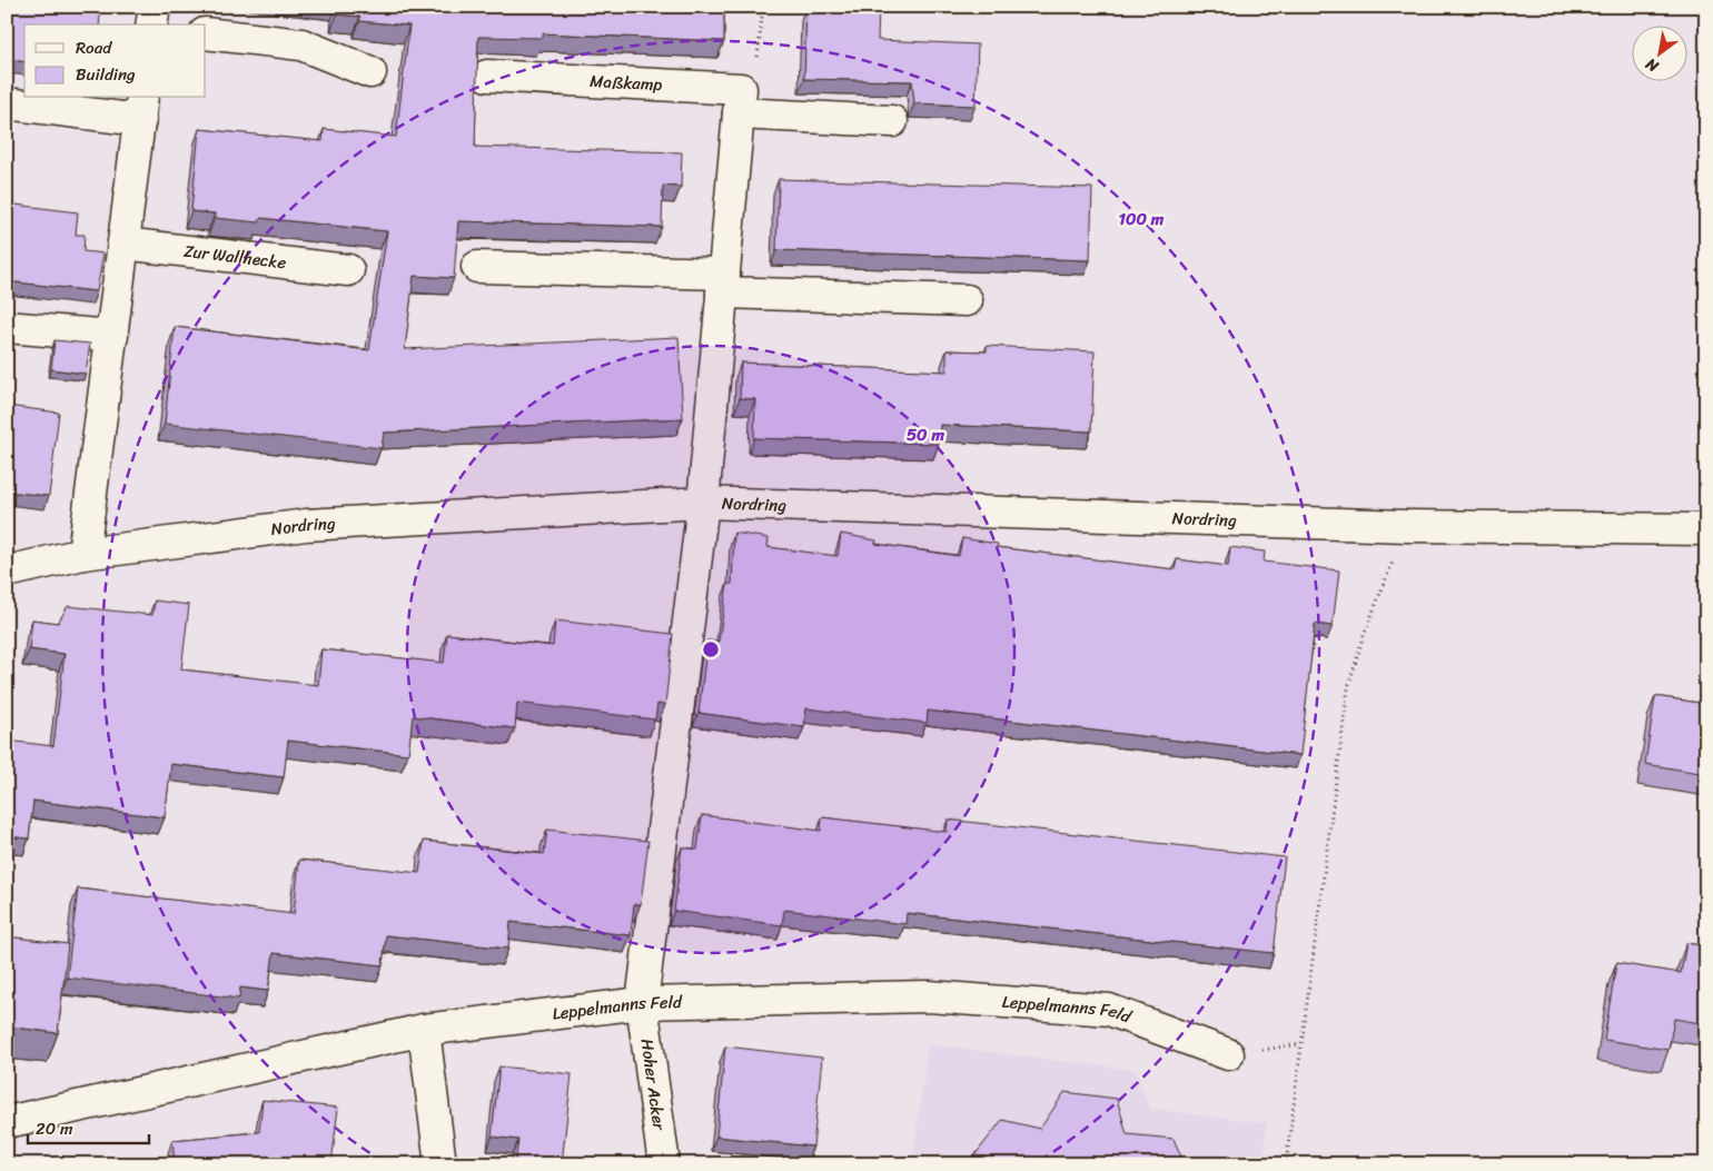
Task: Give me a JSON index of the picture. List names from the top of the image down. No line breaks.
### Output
{"streets":{"street":["Maßkamp","Zur Wallhecke","Nordring","Leppelmanns Feld","Hoher Acker"]},"crossings":[["Nordring","Leppelmanns Feld"],["Nordring","Hoher Acker"],["Leppelmanns Feld","Hoher Acker"]],"legend":["Road","Building"],"scale_bar":"20 m","north":"bottom left","rings":["100 m","50 m"]}
